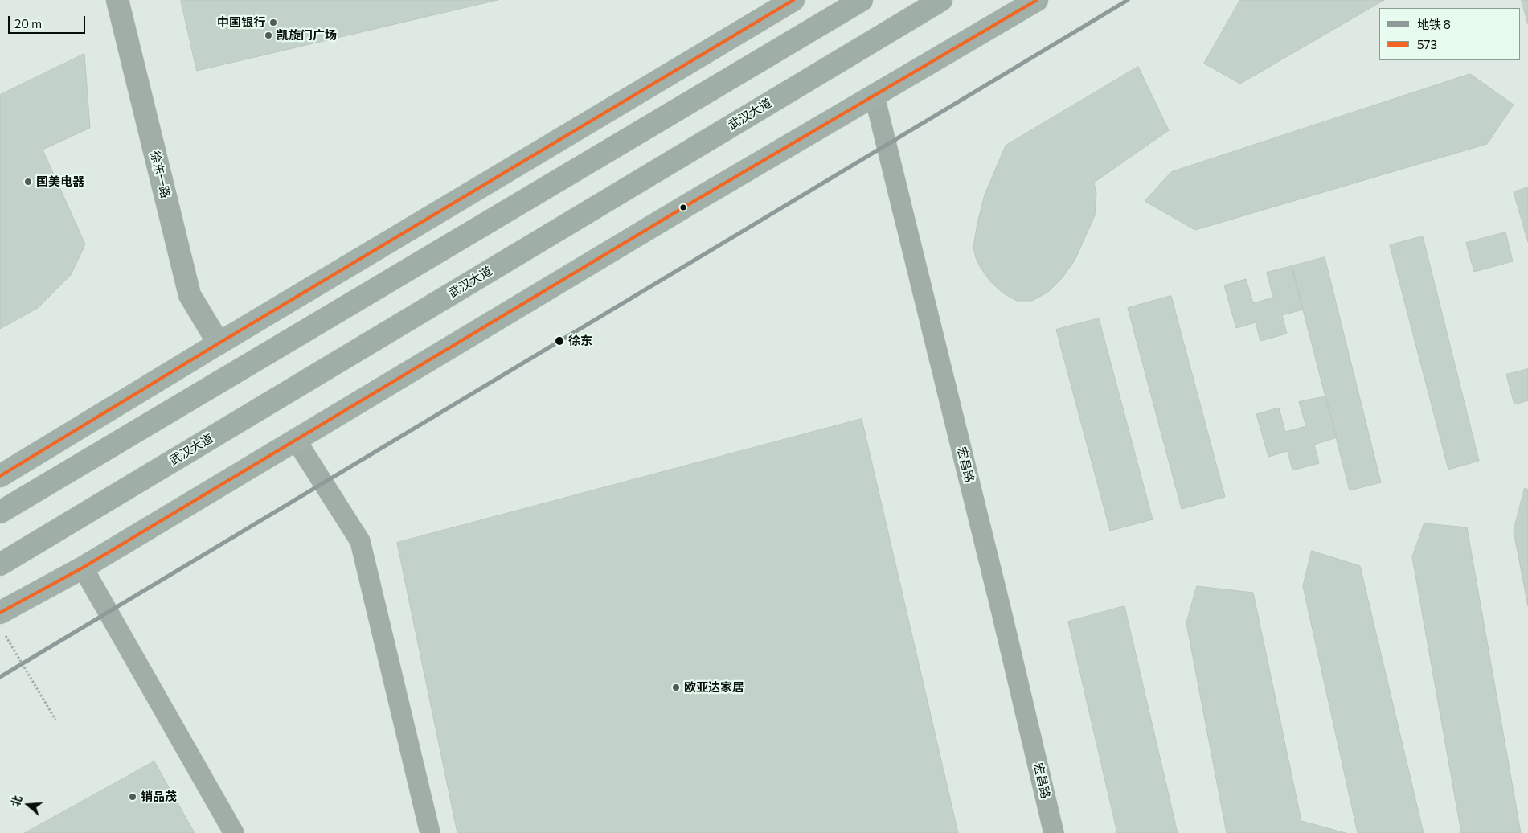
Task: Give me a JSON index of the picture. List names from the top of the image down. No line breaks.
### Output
{"streets":{"highway":["武汉大道"],"street":["徐东一路","宏昌路"]},"places":["中国银行","凯旋门广场","国美电器","徐东","欧亚达家居","销品茂"],"lines":["metro line 8","transit line 573"],"legend":["地铁 8","573"],"scale_bar":"20 m","north":"left"}
